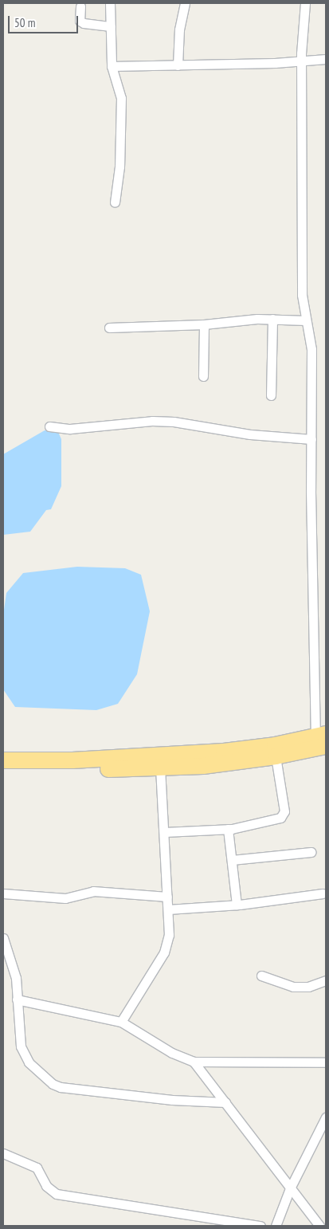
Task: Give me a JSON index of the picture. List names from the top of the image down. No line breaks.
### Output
{"scale_bar":"50 m"}
